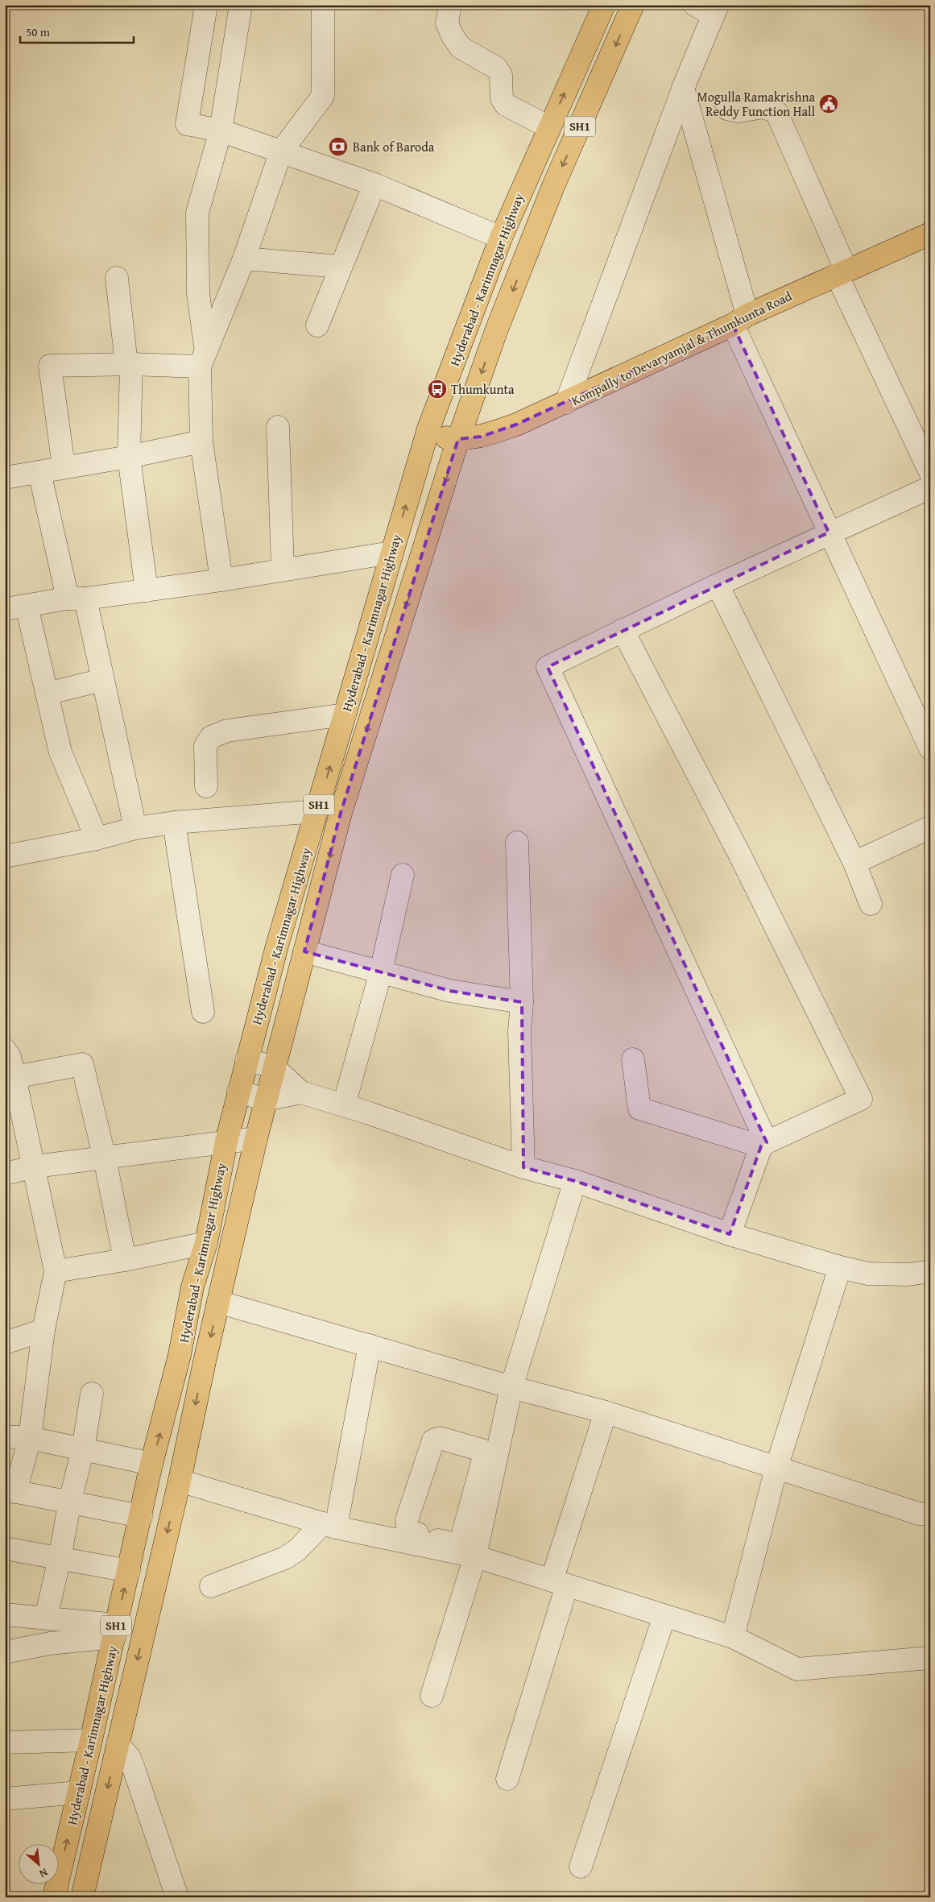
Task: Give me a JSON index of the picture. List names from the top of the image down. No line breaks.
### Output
{"streets":{"main road":["SH1","Hyderabad - Karimnagar Highway","Kompally to Devaryamjal & Thumkunta Road"]},"crossings":[["Hyderabad - Karimnagar Highway","Kompally to Devaryamjal & Thumkunta Road"]],"places":{"public building":["Mogulla Ramakrishna Reddy Function Hall"],"bank":["Bank of Baroda"],"bus stop":["Thumkunta"]},"scale_bar":"50 m","north":"bottom right"}
